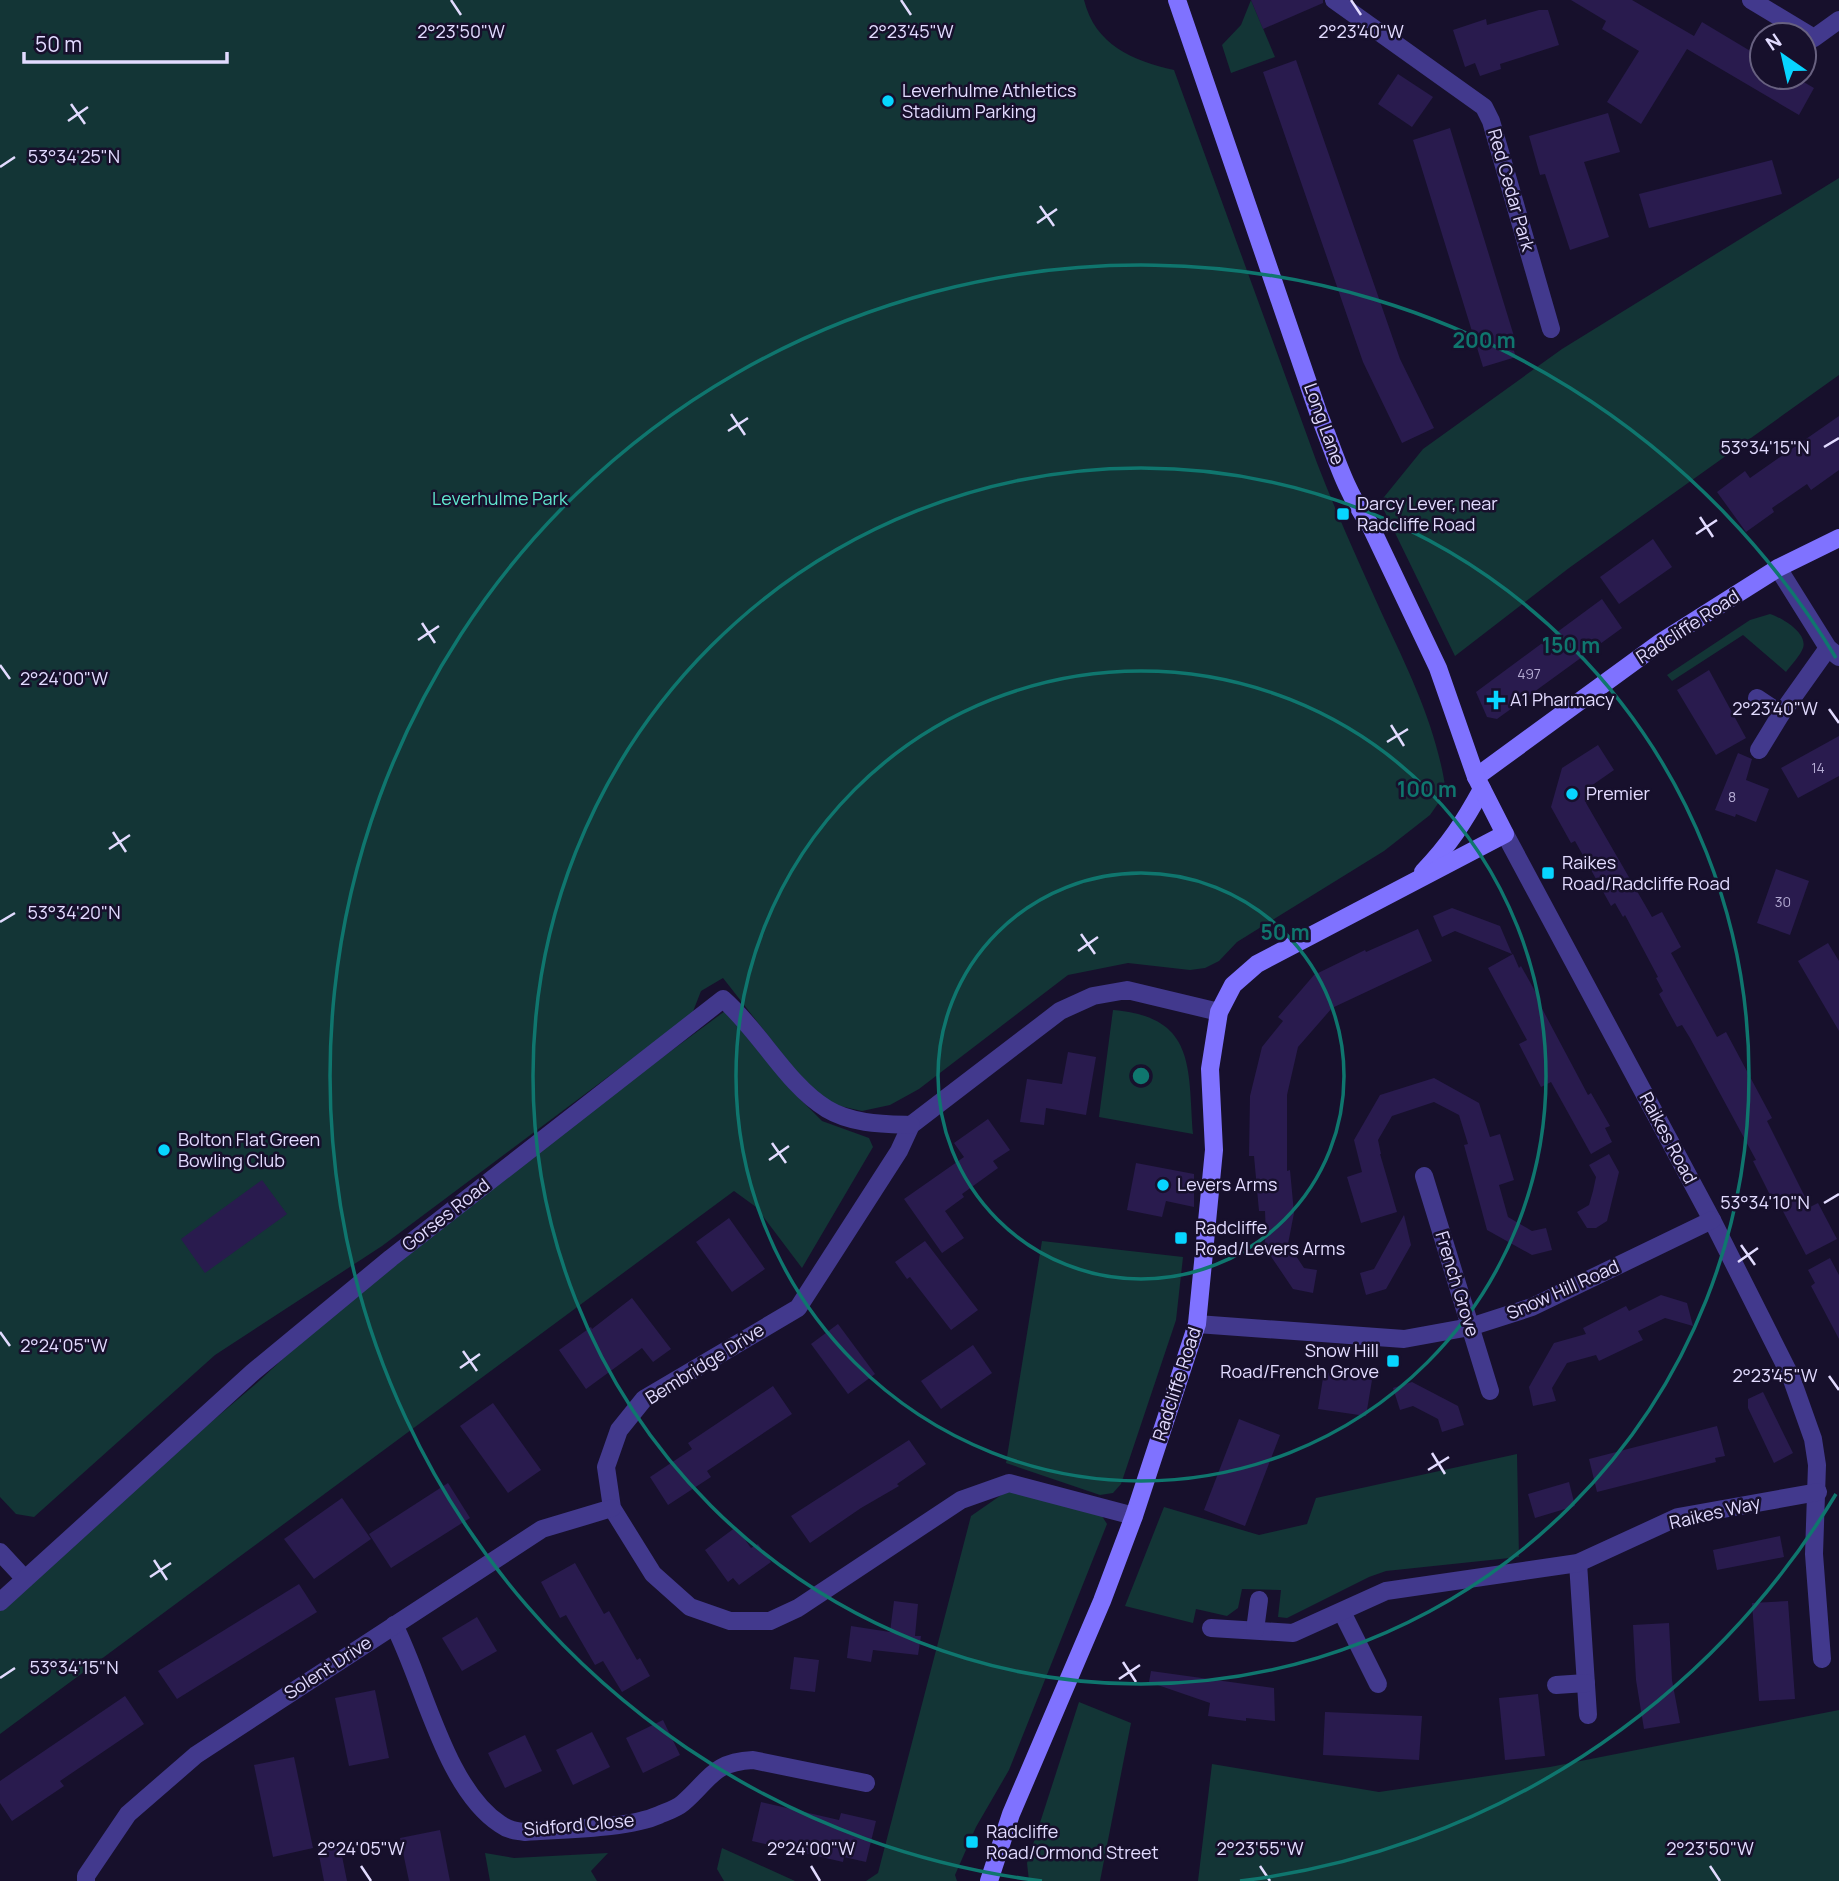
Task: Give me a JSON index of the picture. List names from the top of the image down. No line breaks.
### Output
{"streets":{"main road":["Long Lane","Radcliffe Road"],"street":["Red Cedar Park","Raikes Road","Gorses Road","French Grove","Snow Hill Road","Bembridge Drive","Raikes Way","Solent Drive","Sidford Close"]},"crossings":[["Long Lane","Radcliffe Road"],["Long Lane","Raikes Road"],["Radcliffe Road","Raikes Road"],["Radcliffe Road","Snow Hill Road"],["Radcliffe Road","Bembridge Drive"],["Raikes Road","Snow Hill Road"],["Raikes Road","Raikes Way"],["Gorses Road","Bembridge Drive"],["French Grove","Snow Hill Road"],["Bembridge Drive","Solent Drive"],["Solent Drive","Sidford Close"]],"parks":["Leverhulme Park"],"places":{"other":["Leverhulme Athletics Stadium Parking","Premier","Bolton Flat Green Bowling Club","Levers Arms"],"transit":["Darcy Lever, near Radcliffe Road","Raikes Road/Radcliffe Road","Radcliffe Road/Levers Arms","Snow Hill Road/French Grove","Radcliffe Road/Ormond Street"],"health":["A1 Pharmacy"]},"house_numbers":["497","14","8","30"],"scale_bar":"50 m","north":"top left","coordinates":["2°23'50\"W","2°23'45\"W","2°23'40\"W","53°34'25\"N","53°34'15\"N","2°24'00\"W","53°34'20\"N","53°34'10\"N","2°24'05\"W","2°23'55\"W"],"rings":["200 m","150 m","100 m","50 m"]}
